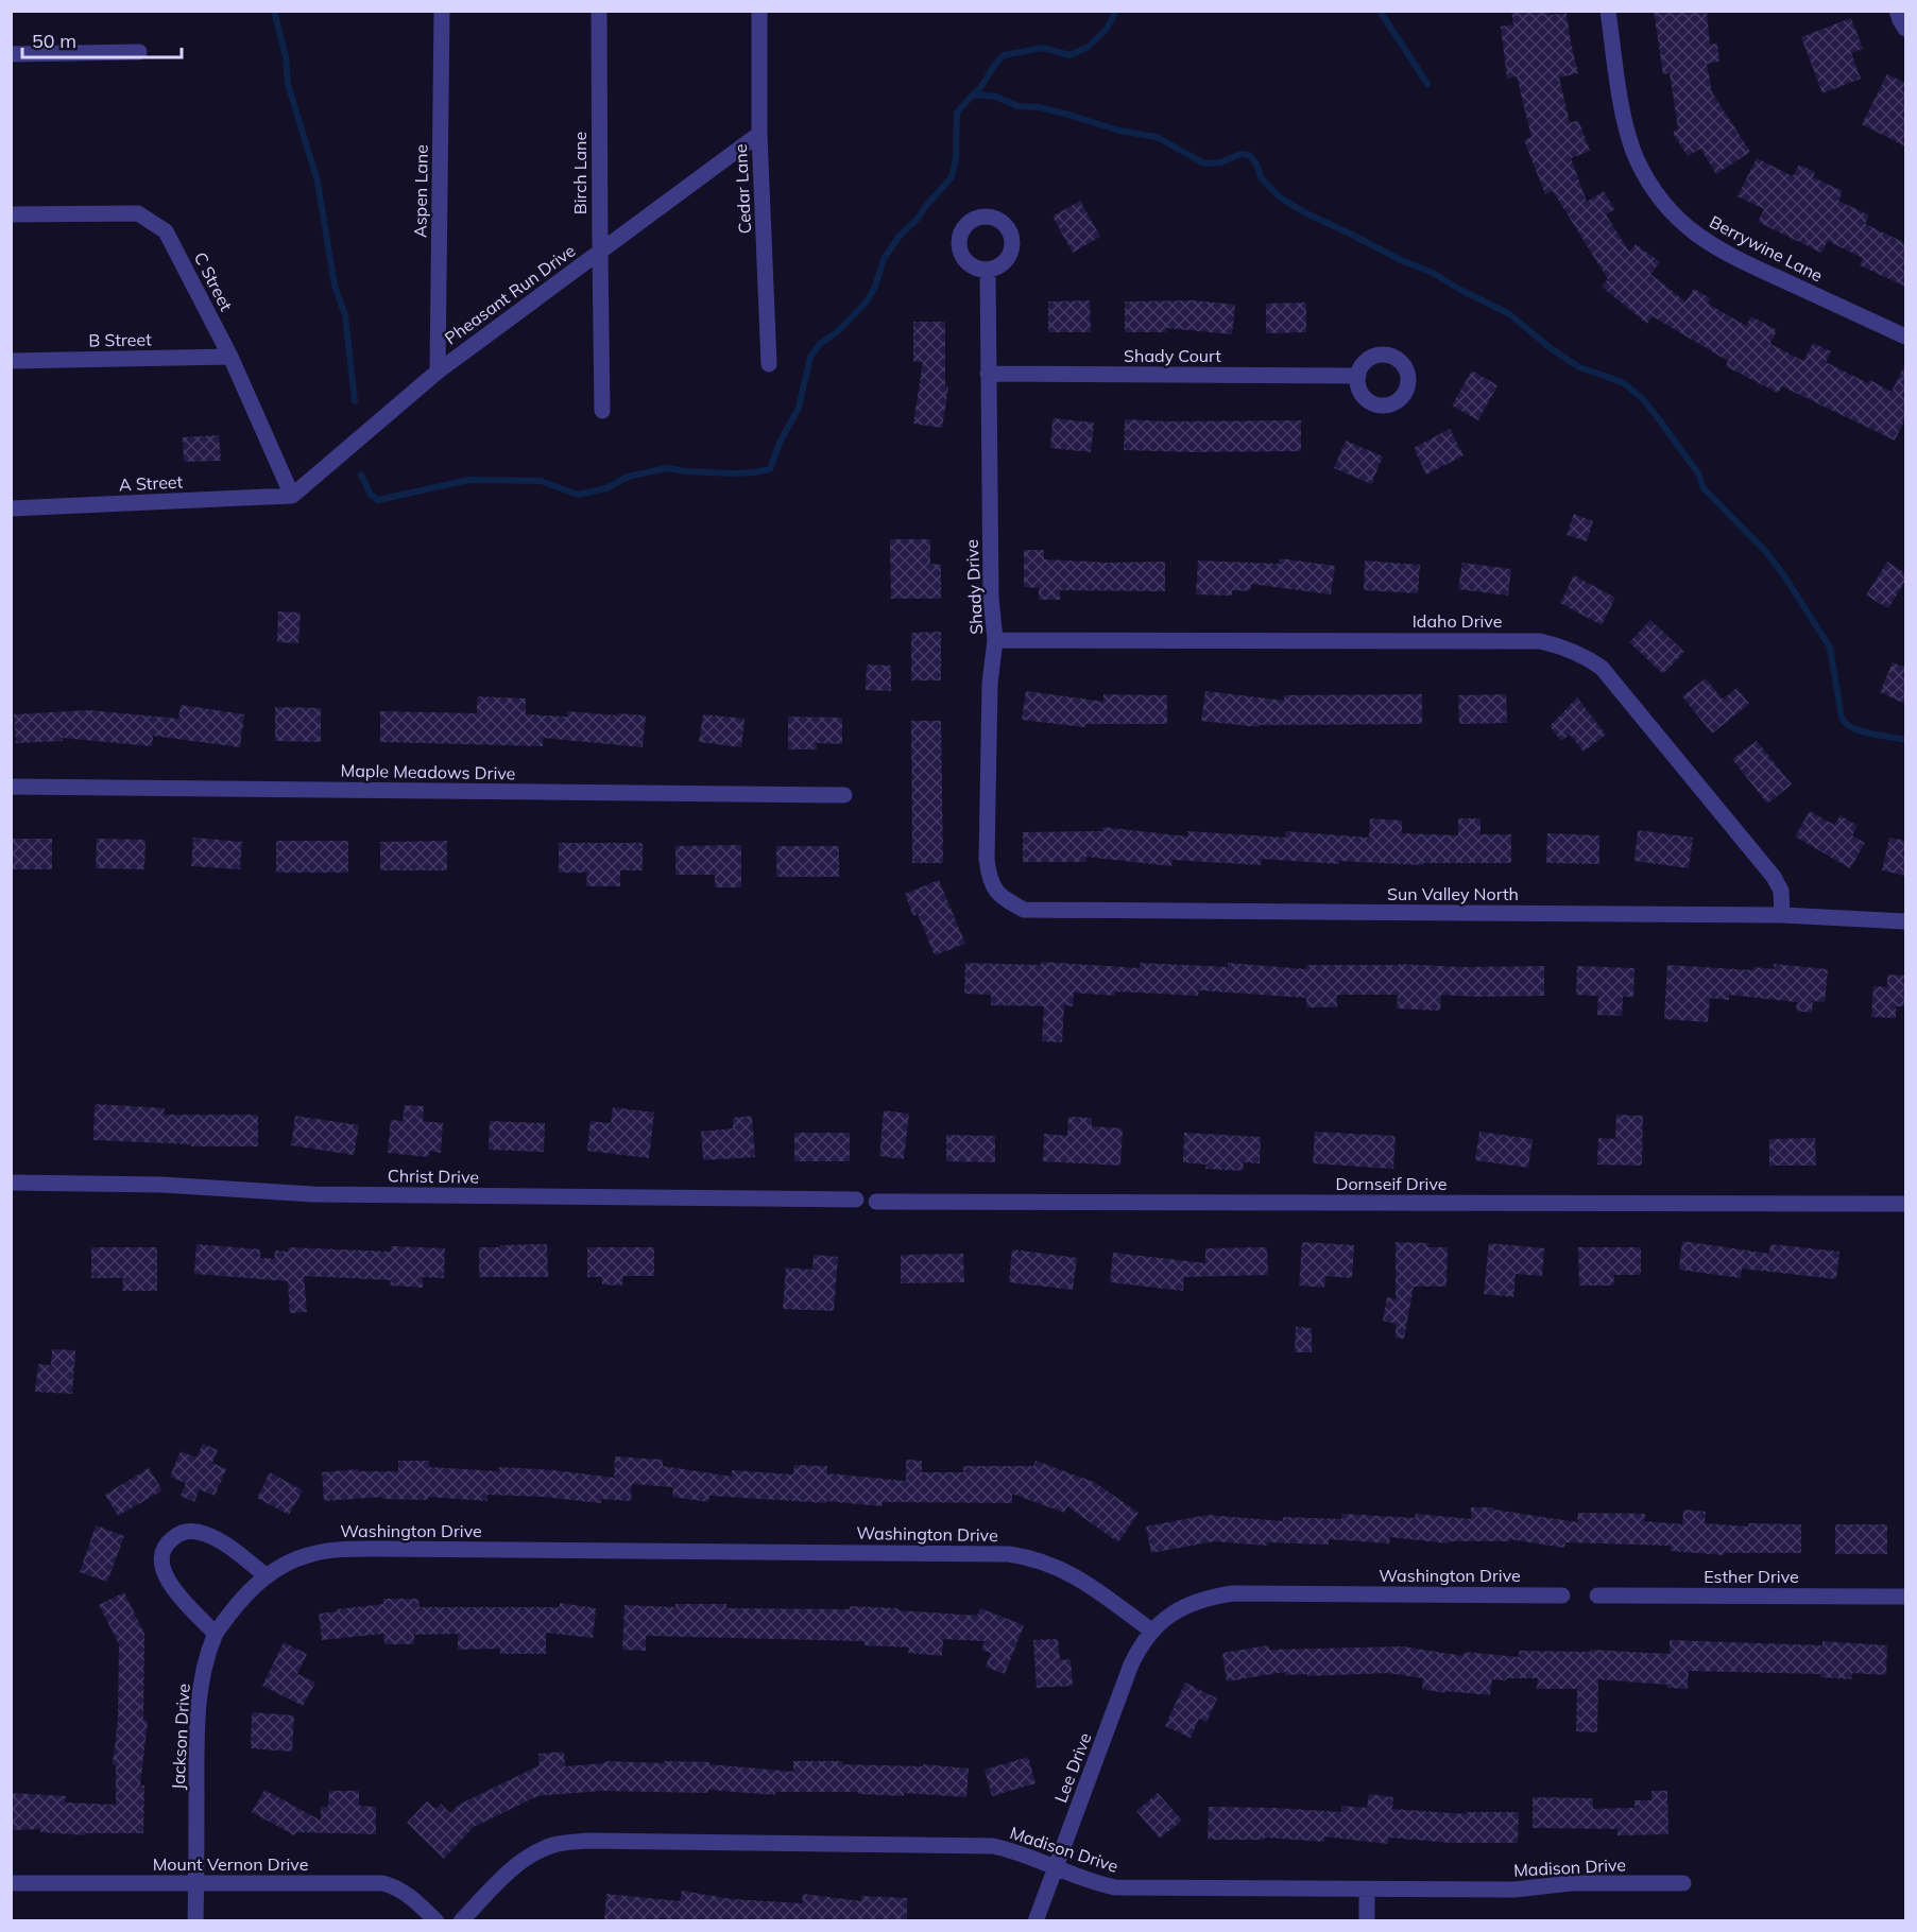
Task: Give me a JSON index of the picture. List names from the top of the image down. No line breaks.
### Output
{"streets":{"street":["Birch Lane","Cedar Lane","Aspen Lane","Berrywine Lane","C Street","Pheasant Run Drive","B Street","Shady Court","A Street","Shady Drive","Idaho Drive","Maple Meadows Drive","Sun Valley North","Christ Drive","Dornseif Drive","Washington Drive","Esther Drive","Jackson Drive","Lee Drive","Madison Drive","Mount Vernon Drive"]},"crossings":[["Birch Lane","Pheasant Run Drive"],["Cedar Lane","Pheasant Run Drive"],["Aspen Lane","Pheasant Run Drive"],["C Street","Pheasant Run Drive"],["C Street","B Street"],["C Street","A Street"],["Pheasant Run Drive","A Street"],["Shady Court","Shady Drive"],["Shady Drive","Idaho Drive"],["Shady Drive","Sun Valley North"],["Idaho Drive","Sun Valley North"],["Washington Drive","Jackson Drive"],["Washington Drive","Lee Drive"],["Jackson Drive","Mount Vernon Drive"],["Lee Drive","Madison Drive"]],"scale_bar":"50 m"}
